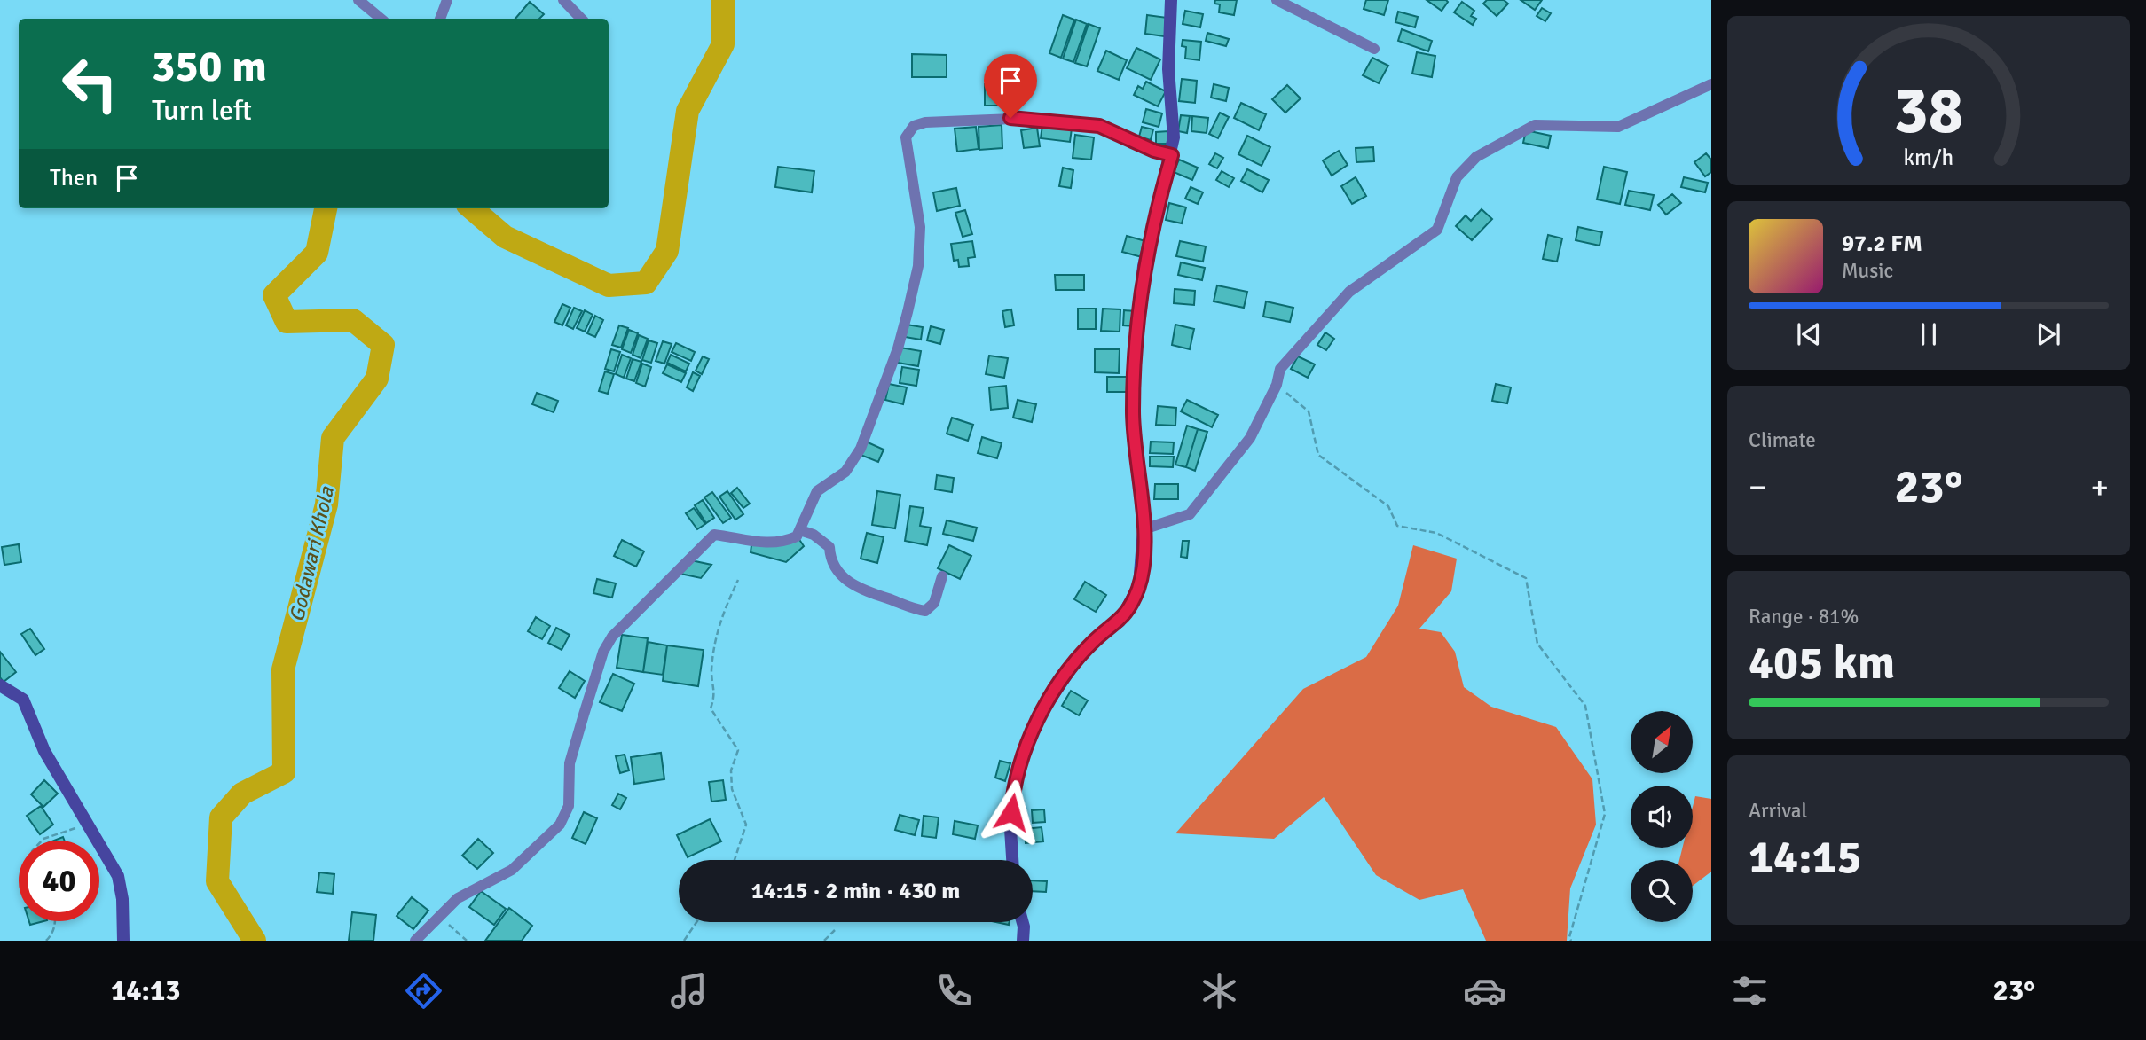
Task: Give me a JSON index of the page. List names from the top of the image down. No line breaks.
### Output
{"water":["Godawari Khola"],"north":"top right","page":{"turn":["350 m","Turn left"],"then":"Then","song":["97.2 FM","Music"],"tile":["Climate",["Range · 81%","405 km"],["Arrival","14:15"]],"heat":["−","23°","+"],"limit":"40","trip":"14:15 · 2 min · 430 m","tabs":["14:13","23°"],"gauge":["38","km/h"]}}
